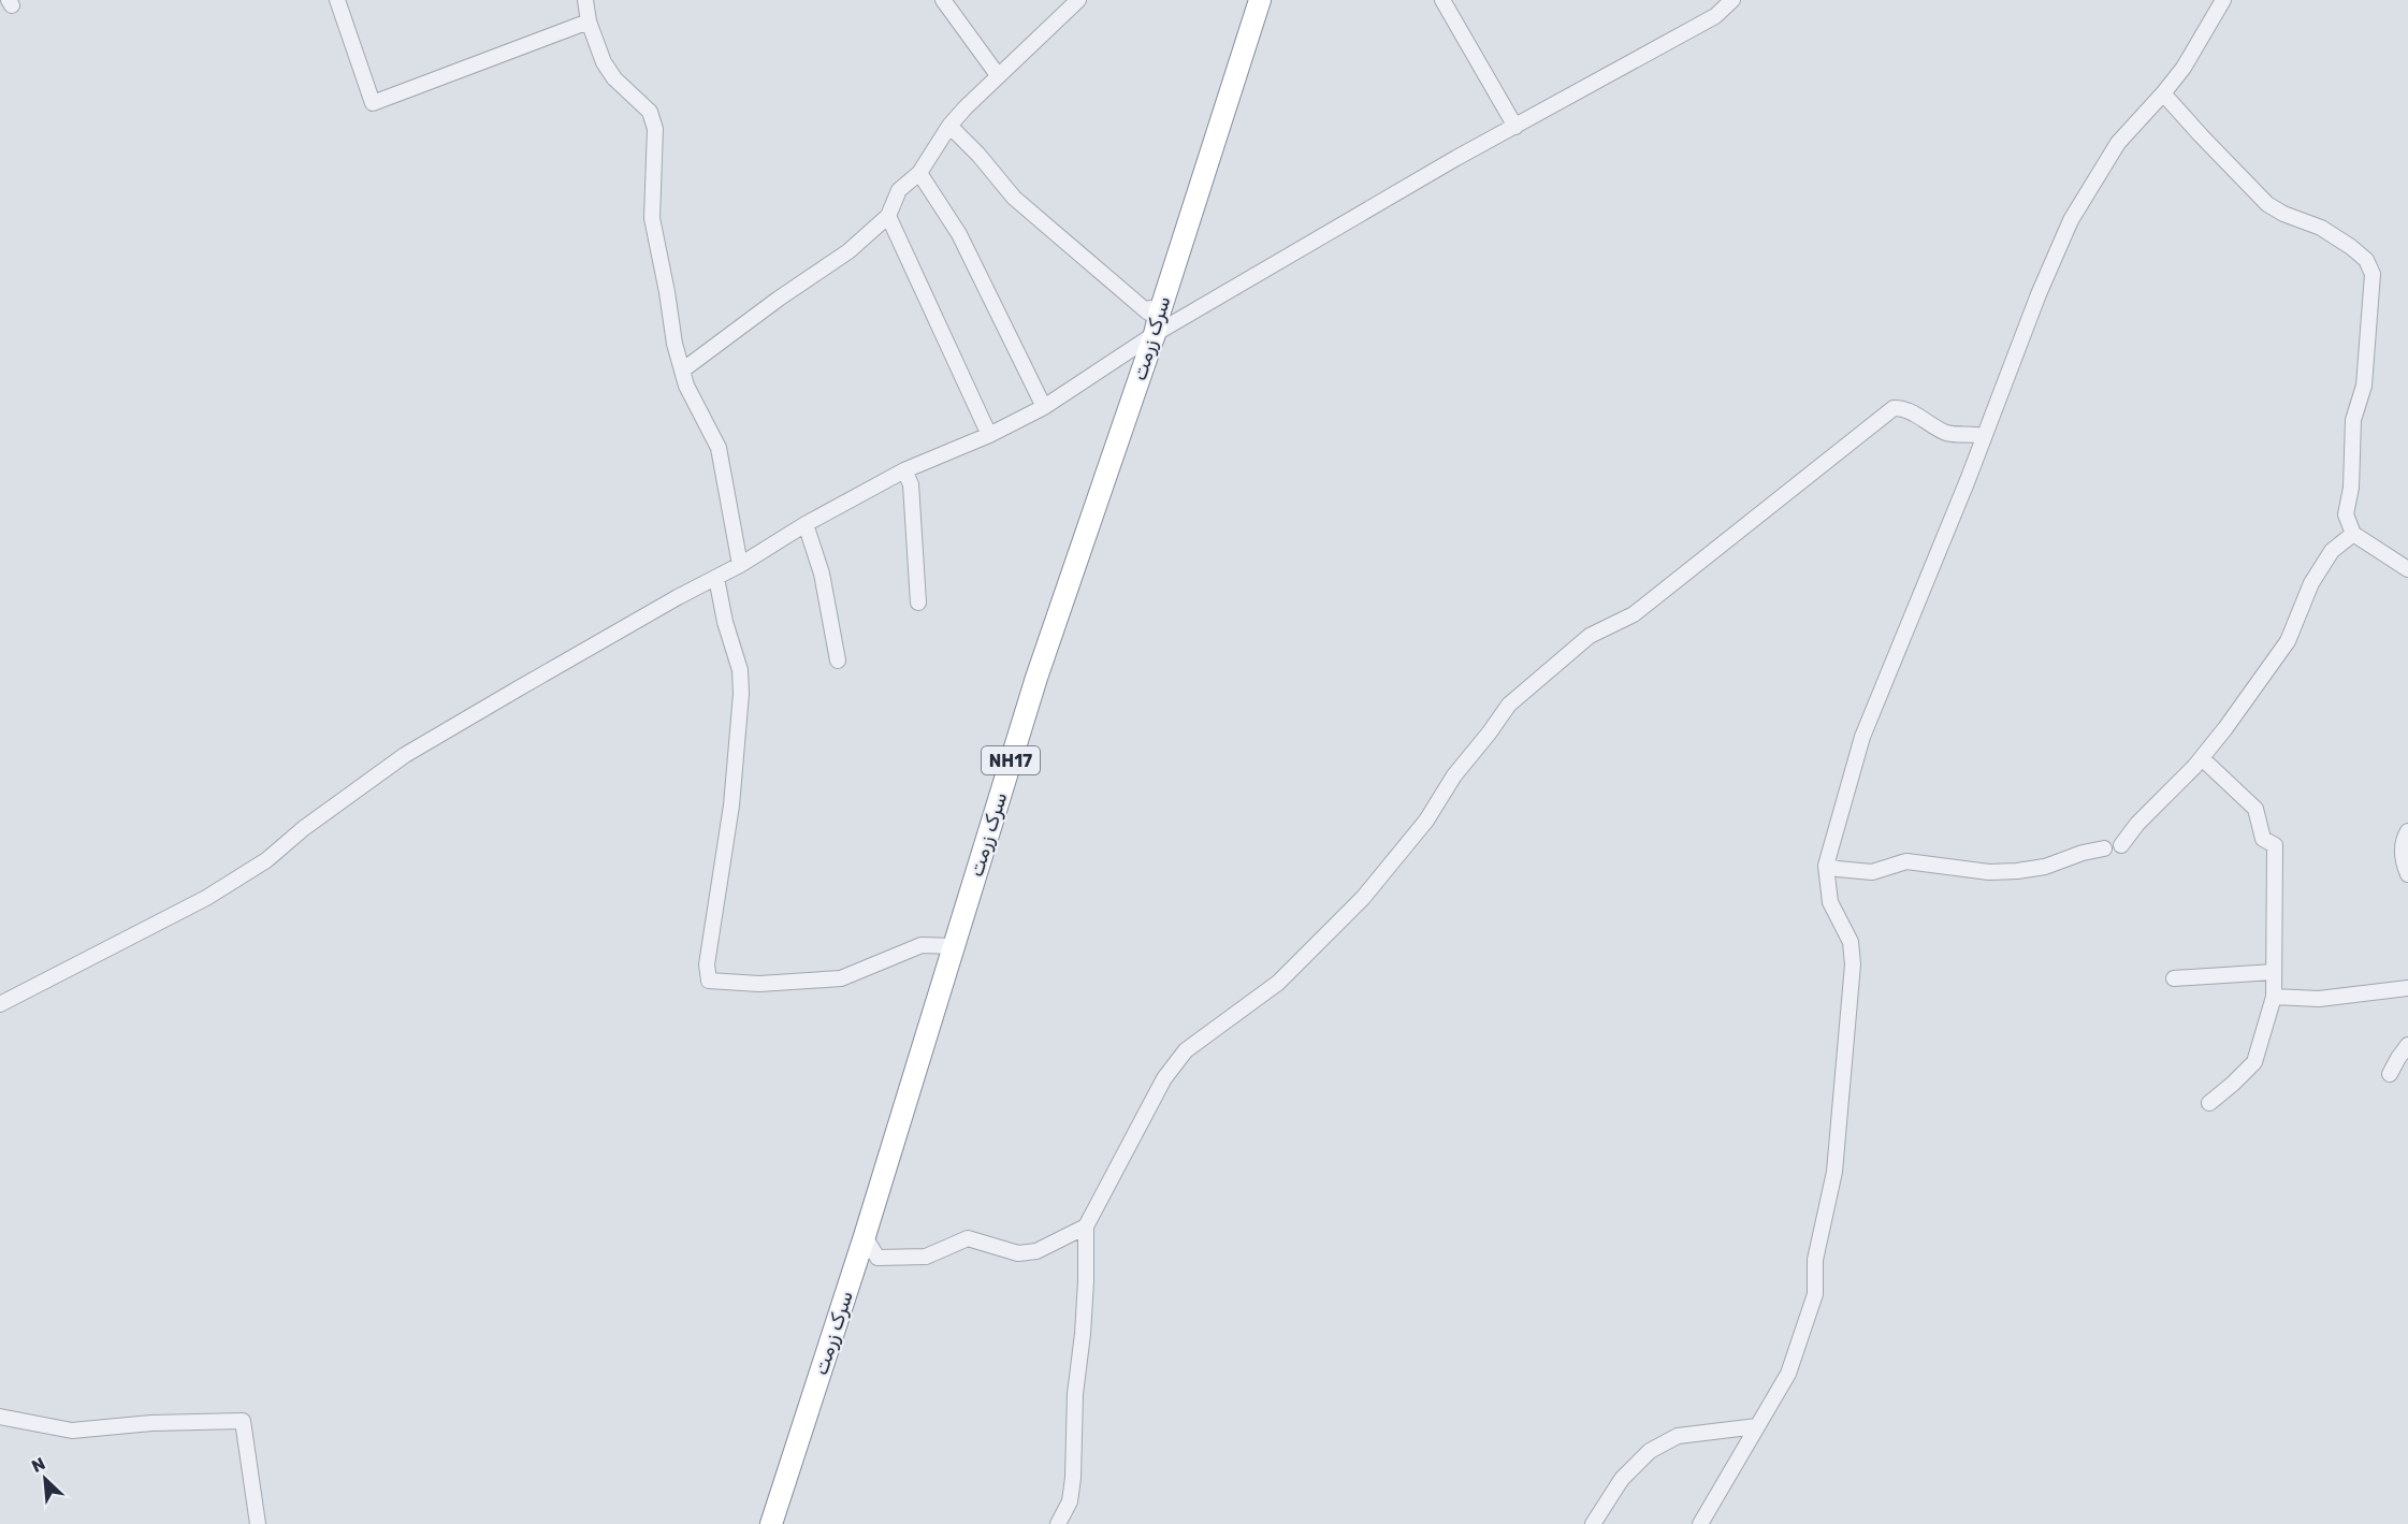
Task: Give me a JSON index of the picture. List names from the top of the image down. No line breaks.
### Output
{"streets":{"highway":["سرک زرمت","NH17"]},"north":"top left"}
